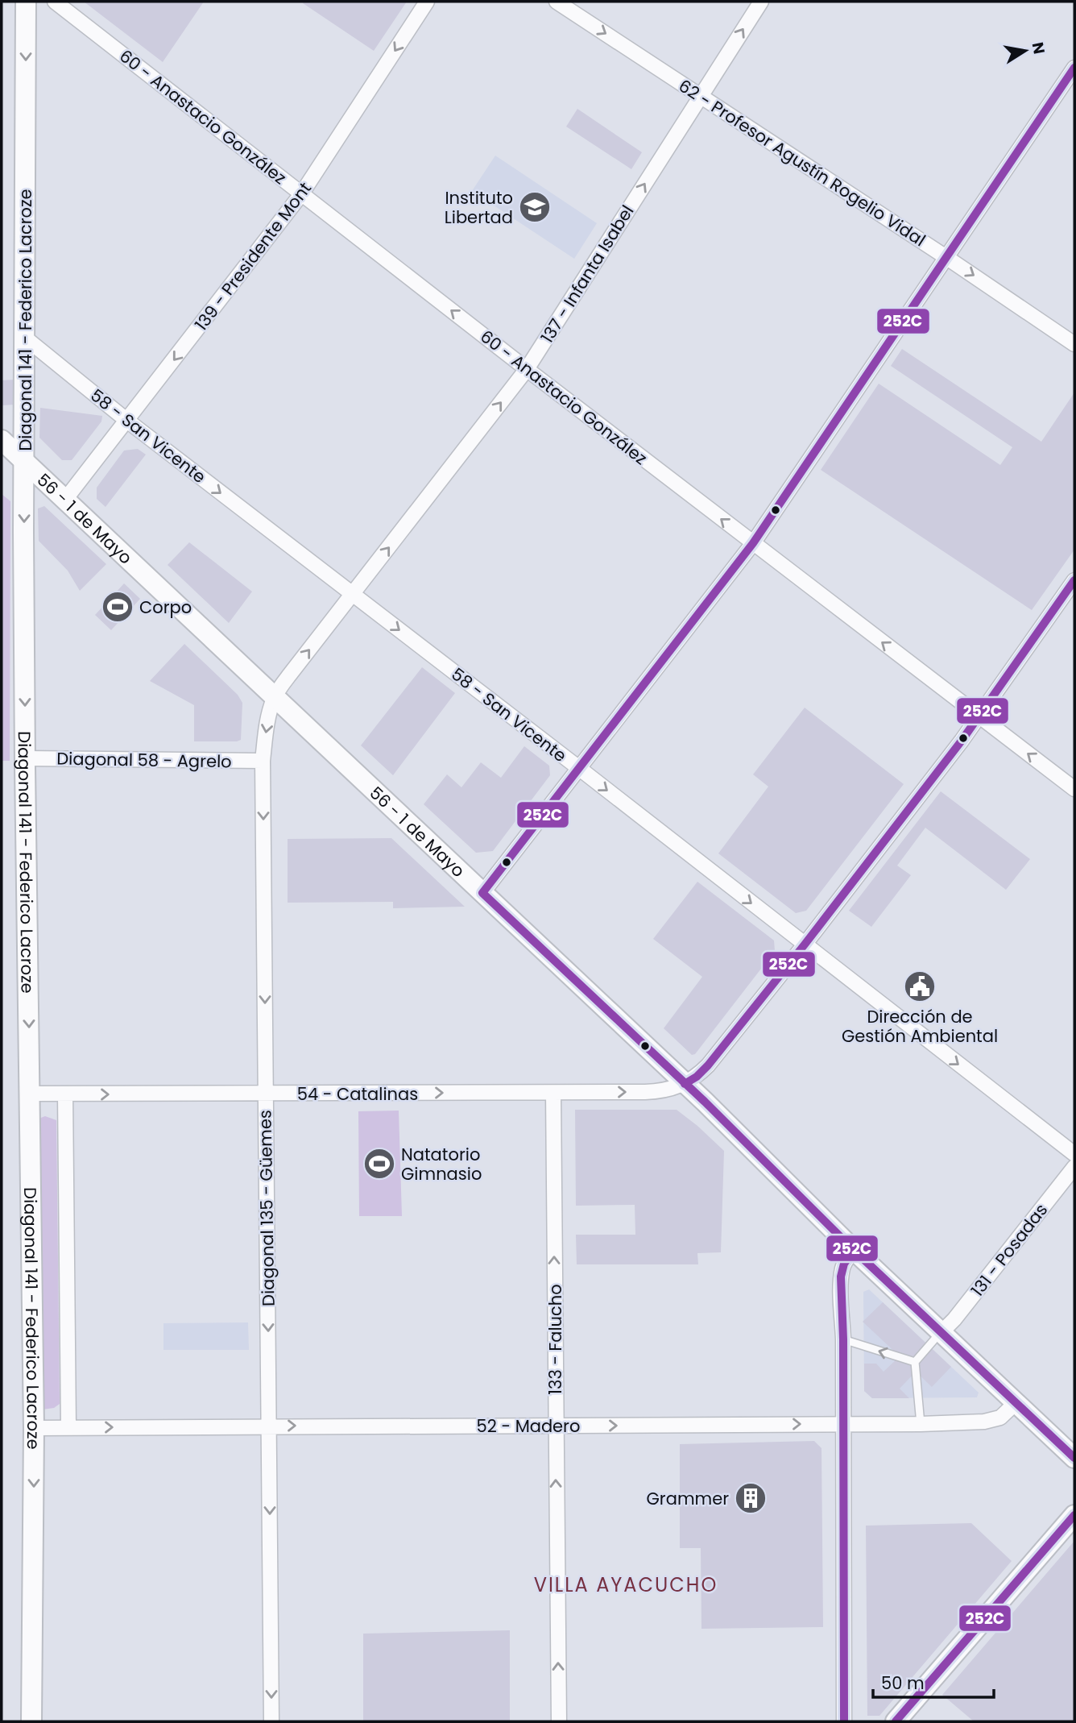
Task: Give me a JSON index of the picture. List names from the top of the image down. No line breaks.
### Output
{"streets":{"street":["60 - Anastacio González","62 - Profesor Agustín Rogelio Vidal","139 - Presidente Mont","137 - Infanta Isabel","Diagonal 141 - Federico Lacroze","58 - San Vicente","56 - 1 de Mayo","Diagonal 58 - Agrelo","54 - Catalinas","Diagonal 135 - Güemes","131 - Posadas","133 - Falucho","52 - Madero"]},"crossings":[["60 - Anastacio González","139 - Presidente Mont"],["60 - Anastacio González","137 - Infanta Isabel"],["62 - Profesor Agustín Rogelio Vidal","137 - Infanta Isabel"],["139 - Presidente Mont","58 - San Vicente"],["139 - Presidente Mont","56 - 1 de Mayo"],["137 - Infanta Isabel","58 - San Vicente"],["137 - Infanta Isabel","56 - 1 de Mayo"],["137 - Infanta Isabel","Diagonal 135 - Güemes"],["Diagonal 141 - Federico Lacroze","58 - San Vicente"],["Diagonal 141 - Federico Lacroze","56 - 1 de Mayo"],["Diagonal 141 - Federico Lacroze","Diagonal 58 - Agrelo"],["Diagonal 141 - Federico Lacroze","54 - Catalinas"],["Diagonal 141 - Federico Lacroze","52 - Madero"],["56 - 1 de Mayo","54 - Catalinas"],["56 - 1 de Mayo","Diagonal 135 - Güemes"],["56 - 1 de Mayo","131 - Posadas"],["56 - 1 de Mayo","52 - Madero"],["Diagonal 58 - Agrelo","Diagonal 135 - Güemes"],["54 - Catalinas","Diagonal 135 - Güemes"],["54 - Catalinas","133 - Falucho"],["Diagonal 135 - Güemes","52 - Madero"],["133 - Falucho","52 - Madero"]],"one_way":["60 - Anastacio González","62 - Profesor Agustín Rogelio Vidal","139 - Presidente Mont","137 - Infanta Isabel","Diagonal 141 - Federico Lacroze","58 - San Vicente","54 - Catalinas","Diagonal 135 - Güemes","133 - Falucho","52 - Madero"],"districts":["VILLA AYACUCHO"],"places":{"school or university":["Instituto Libertad"],"sports":["Corpo","Natatorio Gimnasio"],"public building":["Dirección de Gestión Ambiental"],"building":["Grammer"]},"lines":["transit line 252C"],"scale_bar":"50 m","north":"right"}
